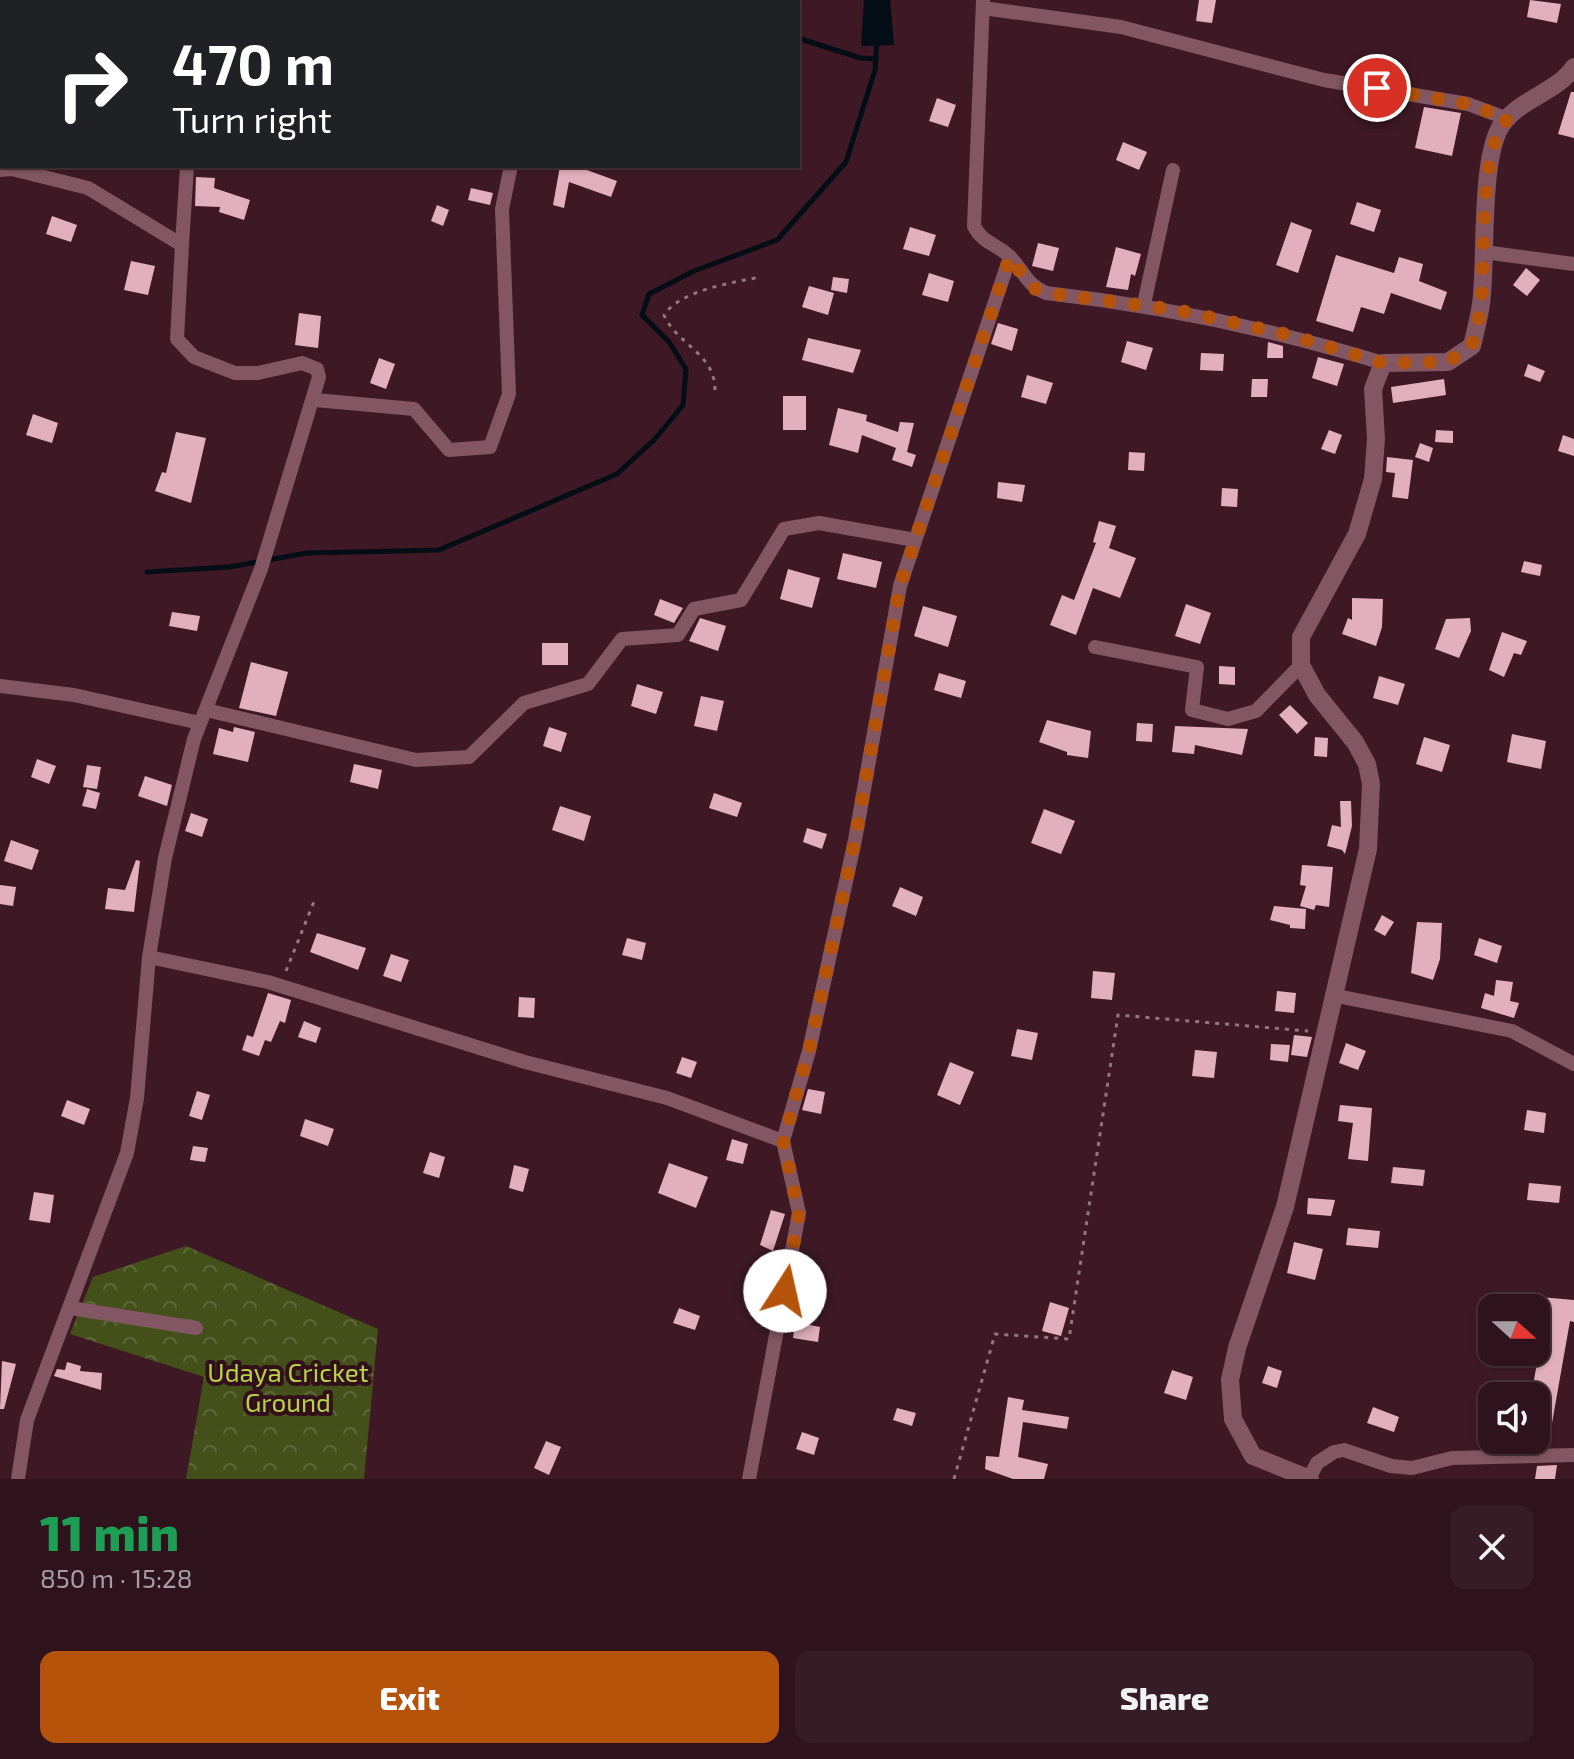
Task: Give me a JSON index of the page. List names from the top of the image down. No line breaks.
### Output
{"parks":["Udaya Cricket Ground"],"north":"right","page":{"turn":["470 m","Turn right"],"heading":["11 min","850 m · 15:28"],"buttons":["Exit","Share"]}}
